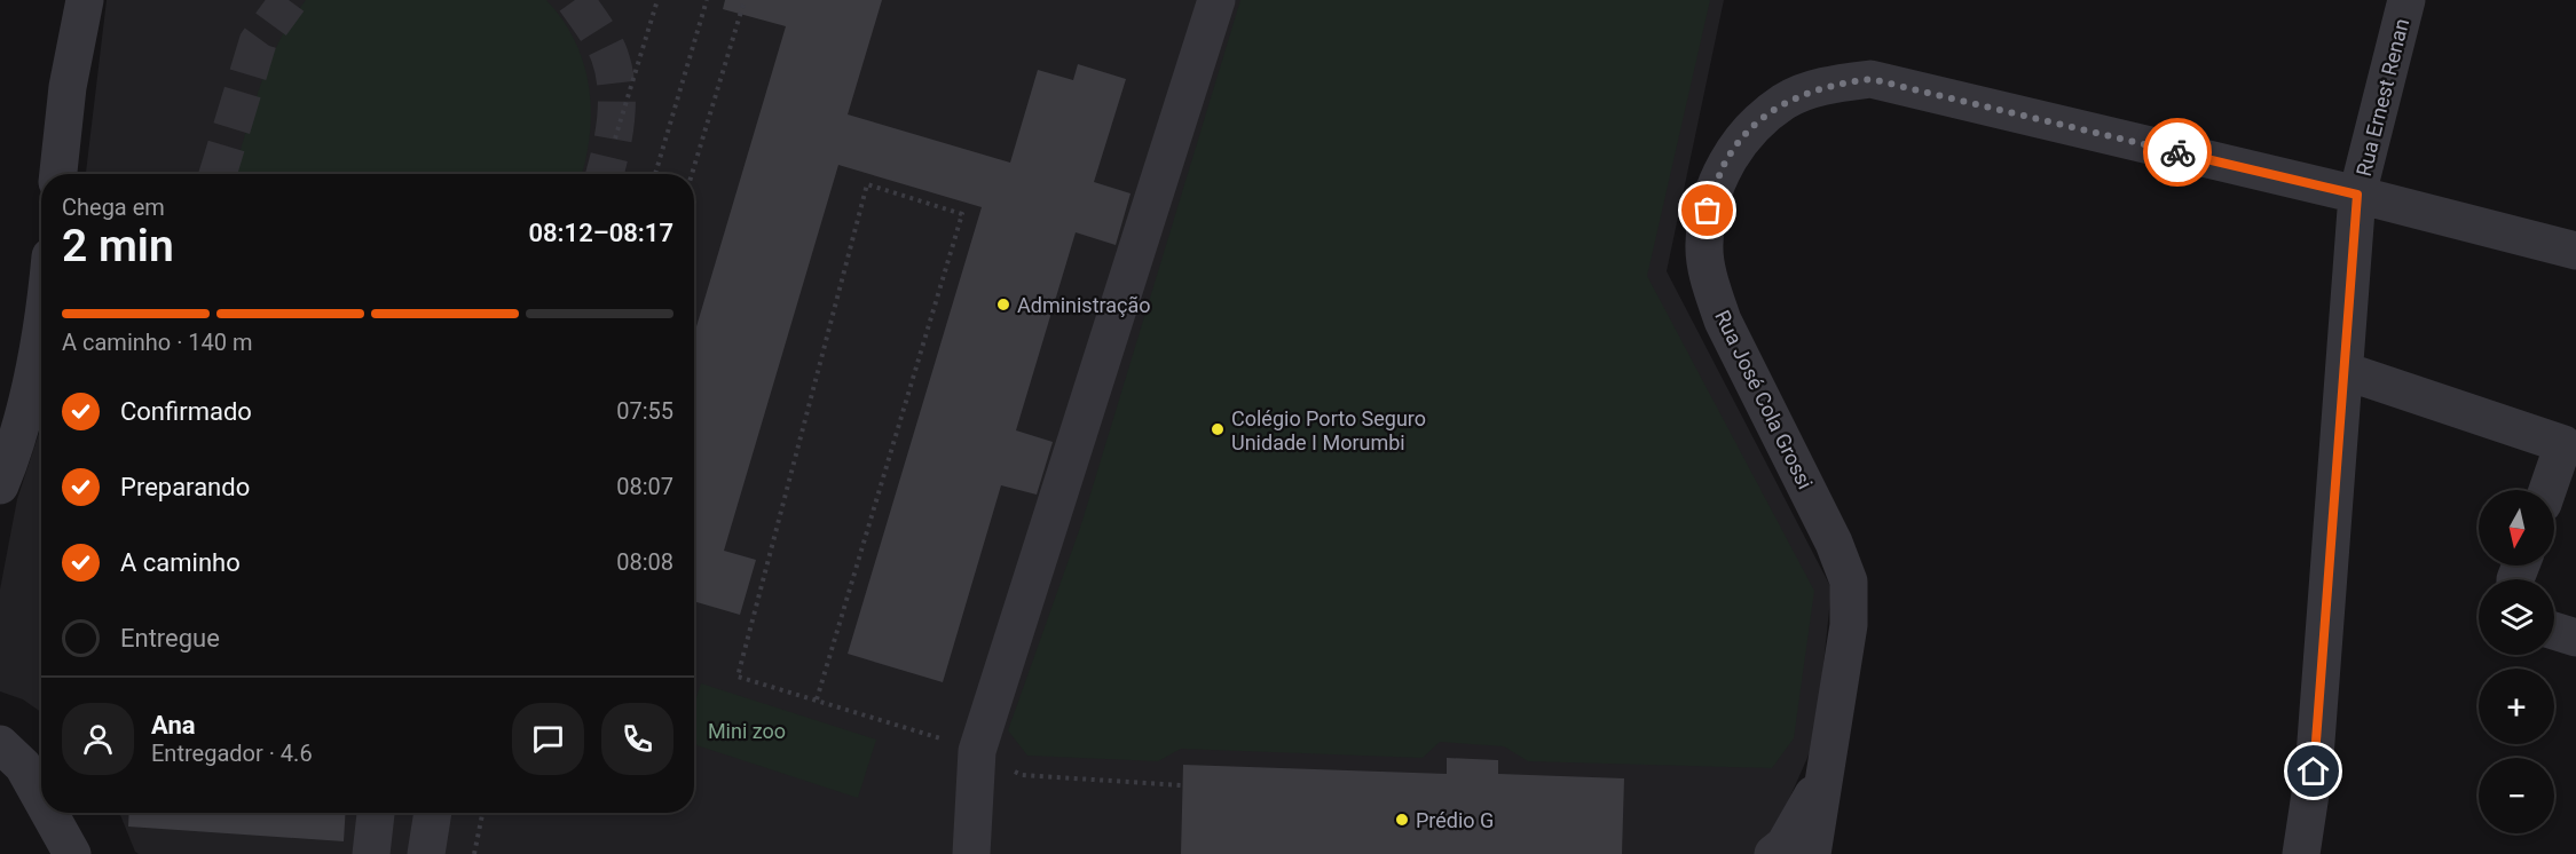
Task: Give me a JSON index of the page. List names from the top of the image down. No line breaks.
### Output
{"streets":{"street":["Rua Ernest Renan","Rua José Cola Grossi"]},"crossings":[["Rua Ernest Renan","Rua José Cola Grossi"]],"parks":["Mini zoo"],"places":["Administração","Colégio Porto Seguro Unidade I Morumbi","Prédio G"],"north":"bottom","page":{"heading":["2 min","Chega em","08:12–08:17"],"panel":["Ana","Entregador · 4.6"],"bar":"A caminho · 140 m","list":[["Confirmado","07:55"],["Preparando","08:07"],["A caminho","08:08"],"Entregue"],"map_buttons":["+","−"]}}
